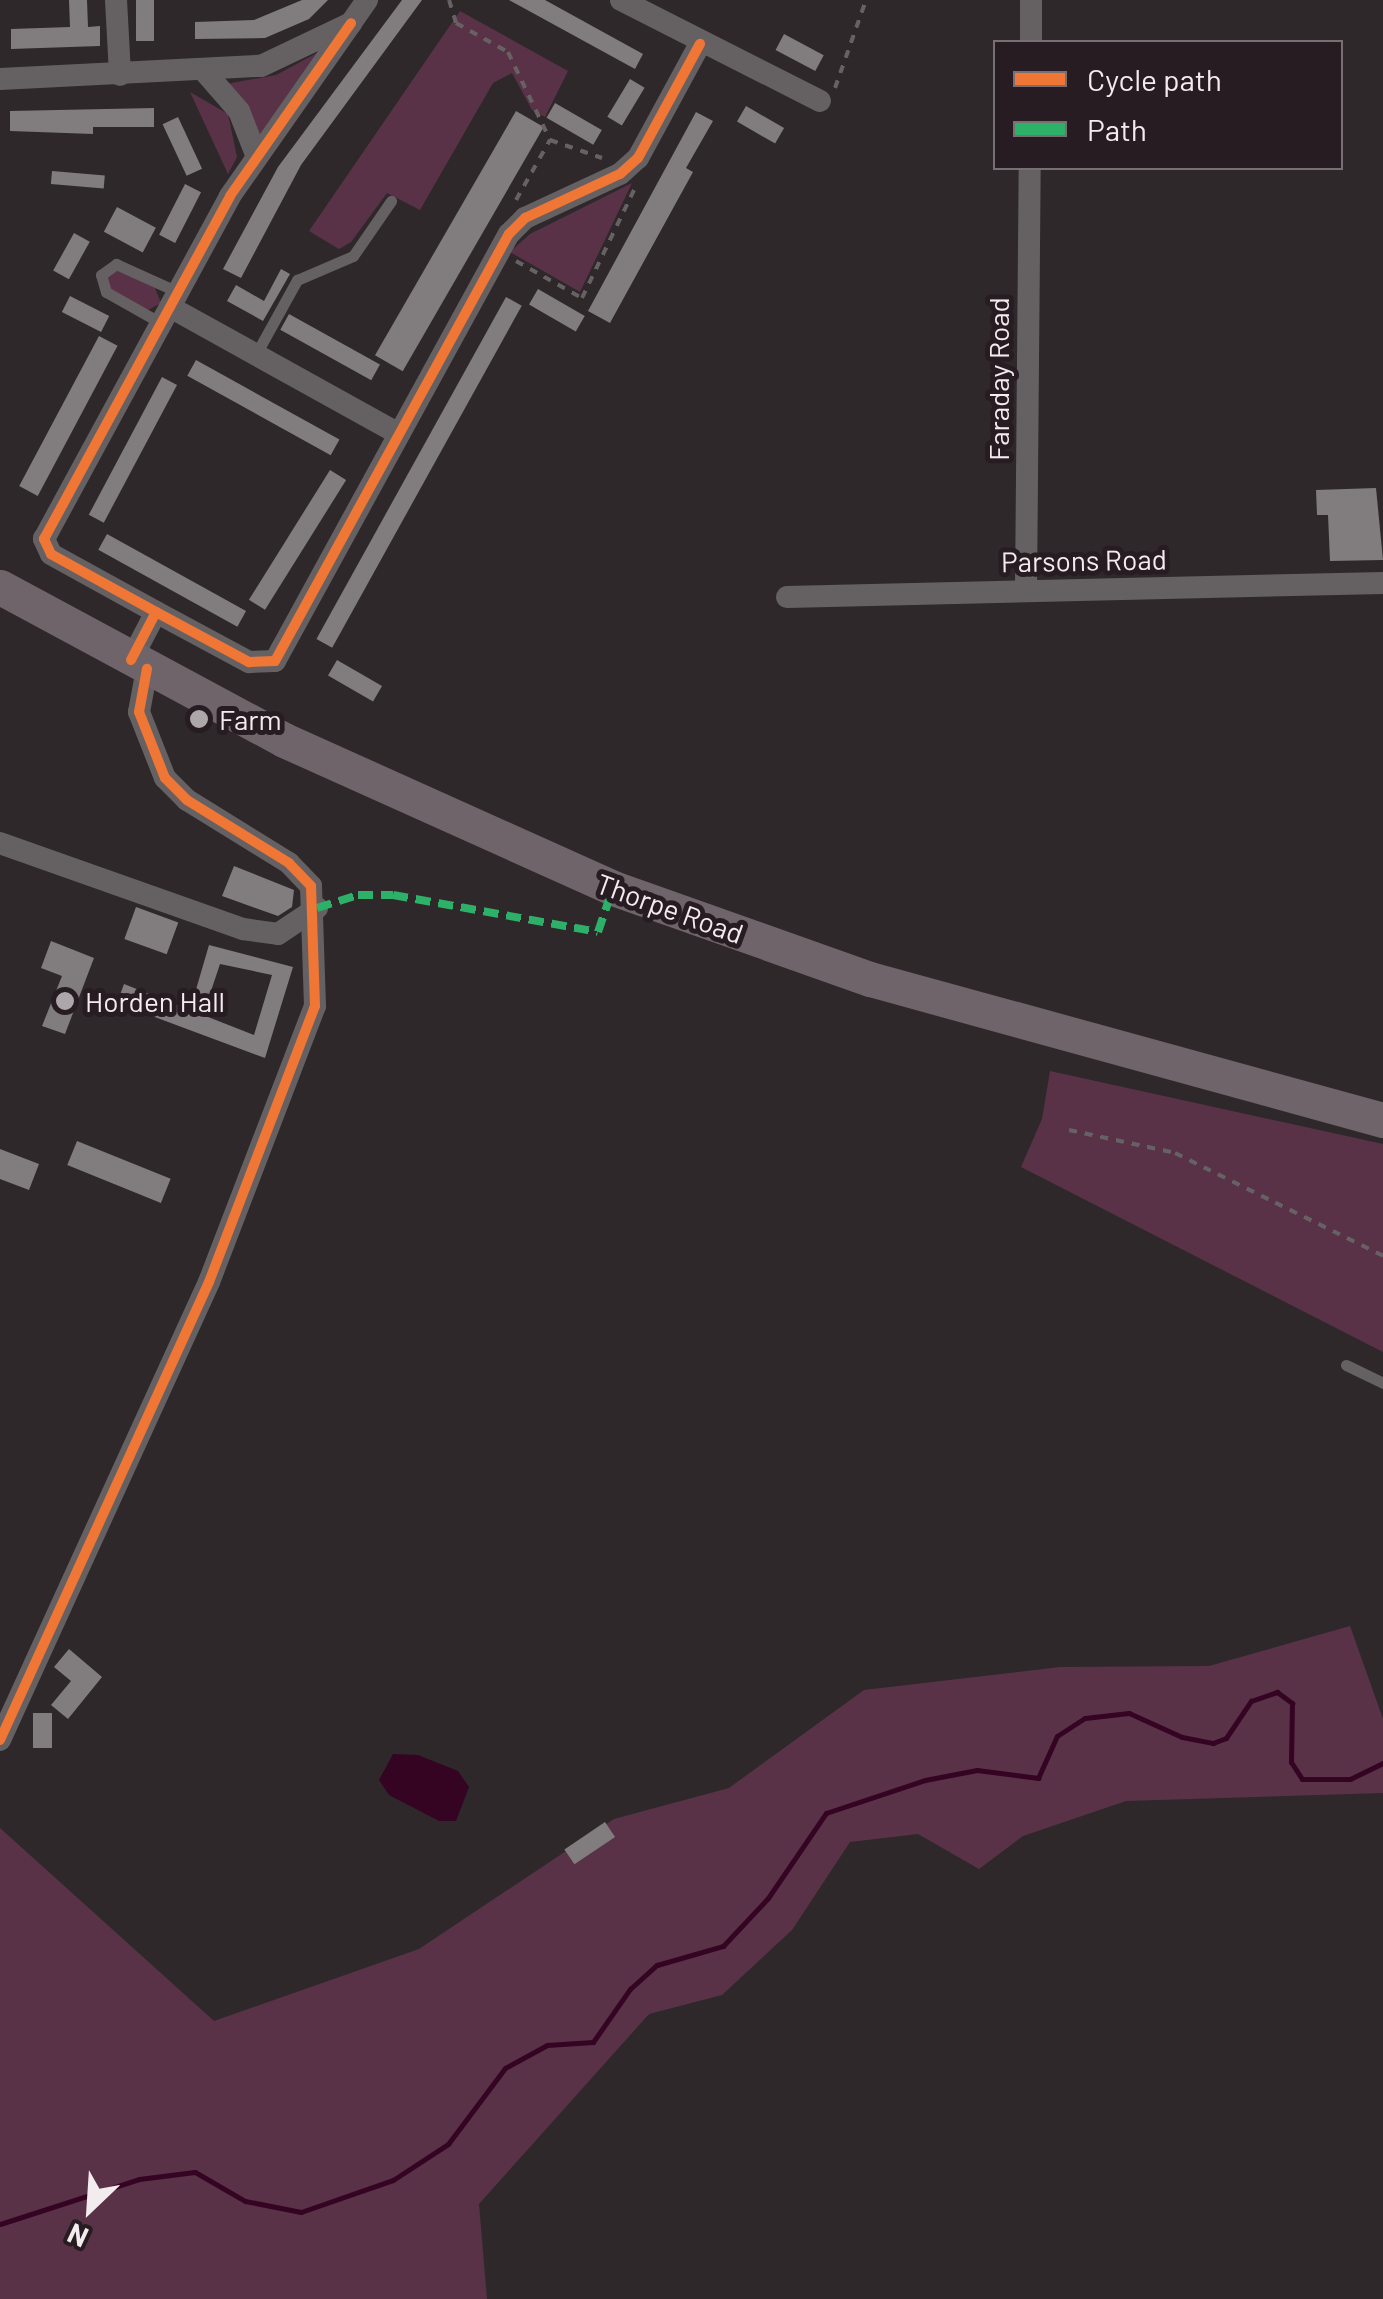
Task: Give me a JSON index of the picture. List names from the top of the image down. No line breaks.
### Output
{"streets":{"main road":["Thorpe Road"],"street":["Faraday Road","Parsons Road"]},"crossings":[["Faraday Road","Parsons Road"]],"places":["Farm","Horden Hall"],"legend":["Cycle path","Path"],"north":"bottom left"}
